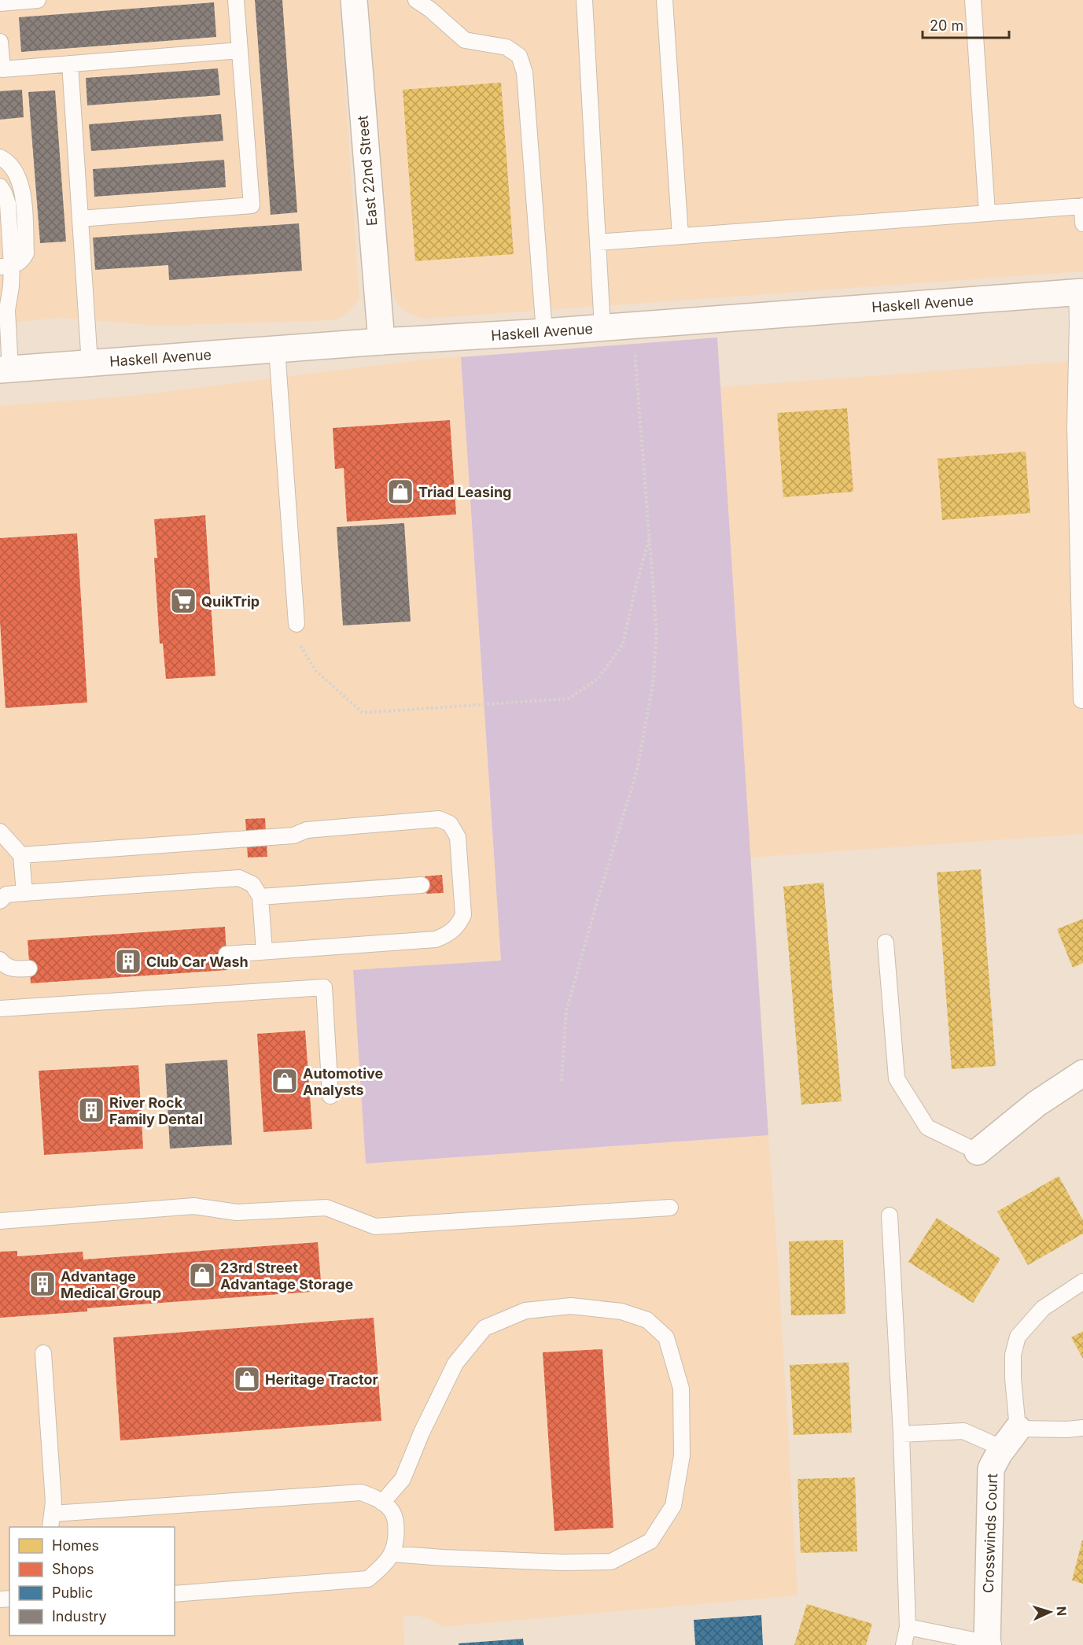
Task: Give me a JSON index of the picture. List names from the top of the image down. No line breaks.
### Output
{"streets":{"main road":["East 22nd Street","Haskell Avenue","Crosswinds Court"]},"crossings":[["East 22nd Street","Haskell Avenue"]],"places":{"shop":["Triad Leasing","Automotive Analysts","23rd Street Advantage Storage","Heritage Tractor"],"supermarket":["QuikTrip"],"building":["Club Car Wash","River Rock Family Dental","Advantage Medical Group"]},"legend":["Homes","Shops","Public","Industry"],"scale_bar":"20 m","north":"right"}
